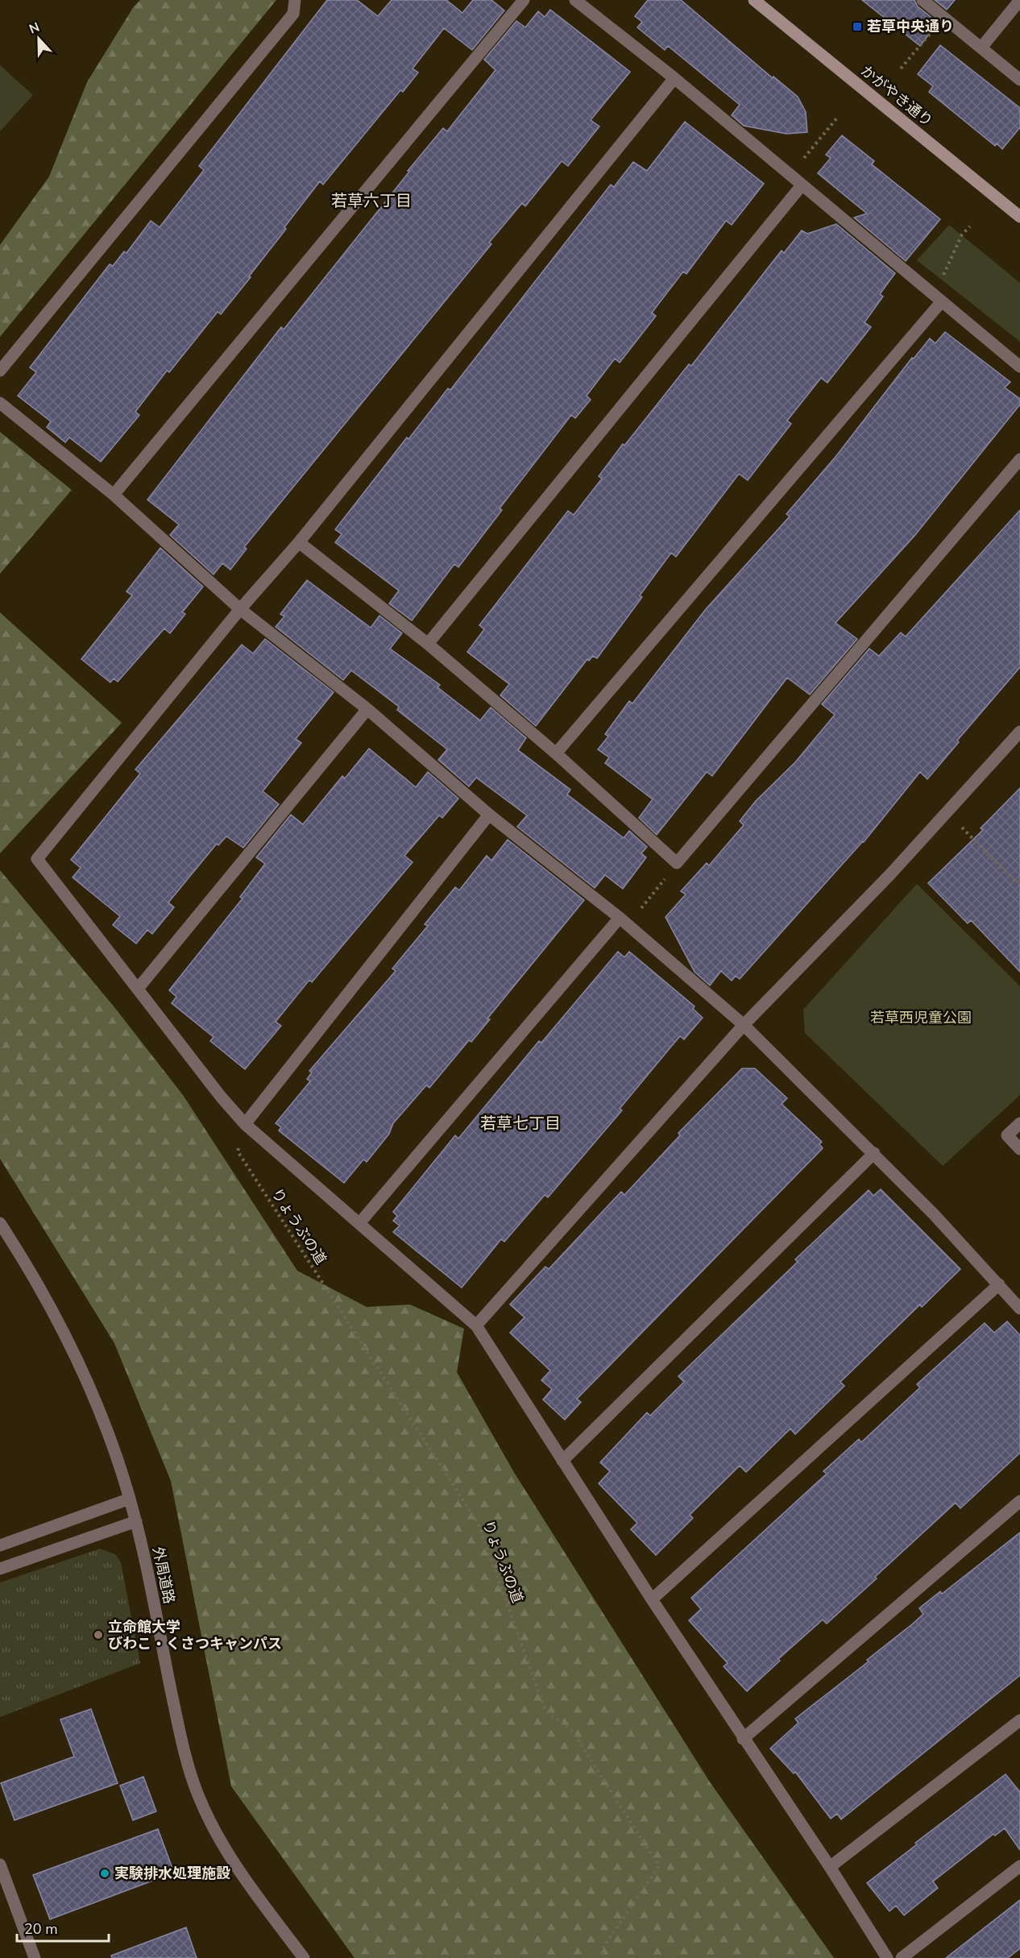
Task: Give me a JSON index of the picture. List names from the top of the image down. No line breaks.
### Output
{"streets":{"street":["かがやき通り","外周道路"],"path":["りょうぶの道"]},"districts":["若草六丁目","若草七丁目"],"parks":["若草西児童公園"],"places":{"transit":["若草中央通り"],"other":["立命館大学 びわこ・くさつキャンパス","実験排水処理施設"]},"scale_bar":"20 m","north":"top"}
